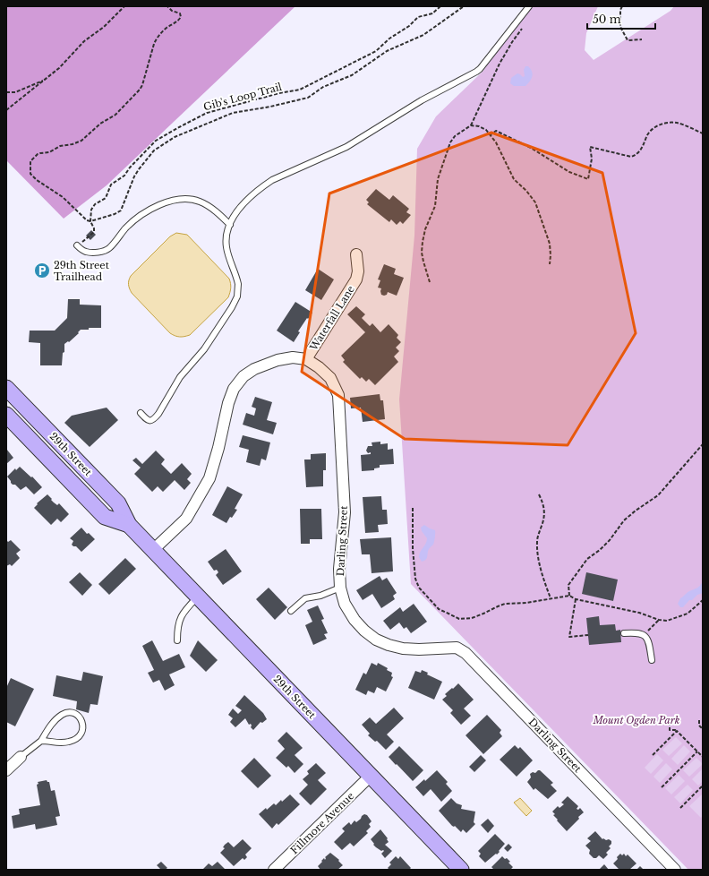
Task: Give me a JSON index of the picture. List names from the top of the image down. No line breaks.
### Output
{"streets":{"street":["Waterfall Lane","29th Street","Darling Street","Fillmore Avenue"],"path":["Gib's Loop Trail"]},"crossings":[["Waterfall Lane","Darling Street"],["29th Street","Darling Street"],["29th Street","Fillmore Avenue"]],"parks":["Mount Ogden Park"],"places":{"parking":["29th Street Trailhead"]},"scale_bar":"50 m"}
